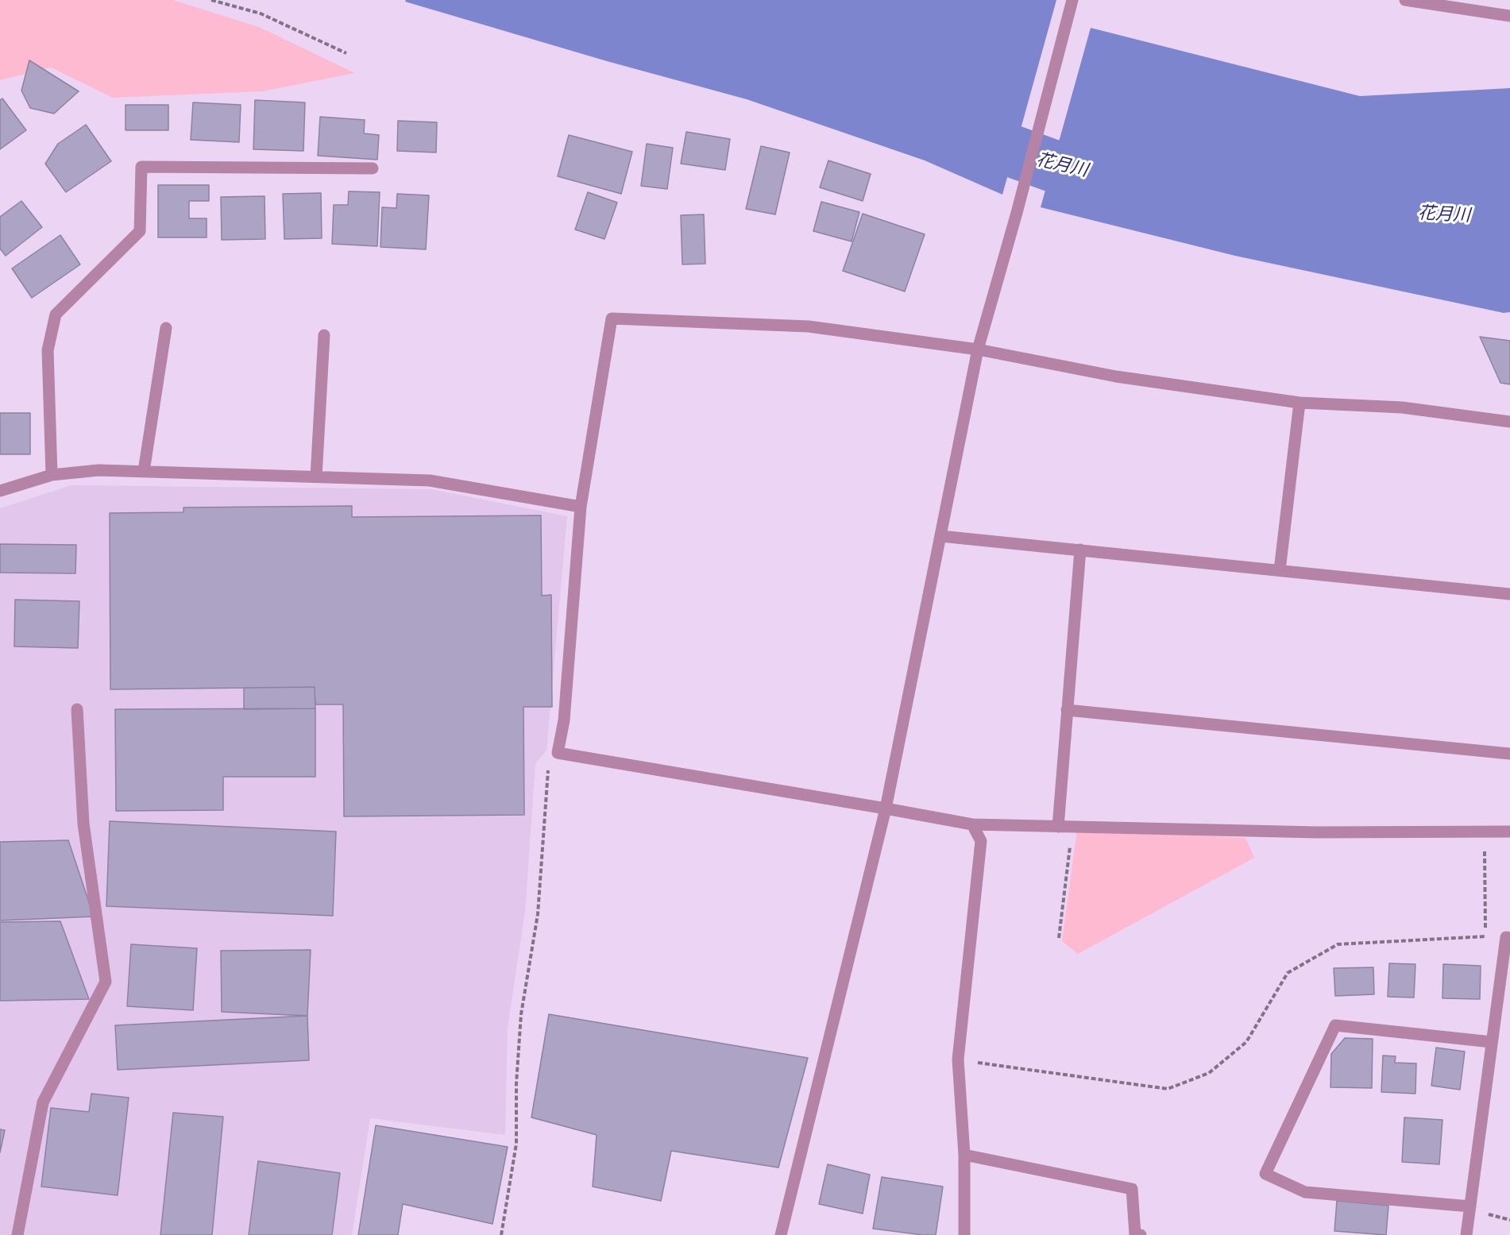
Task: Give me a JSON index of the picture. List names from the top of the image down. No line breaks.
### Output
{"water":["花月川"]}
